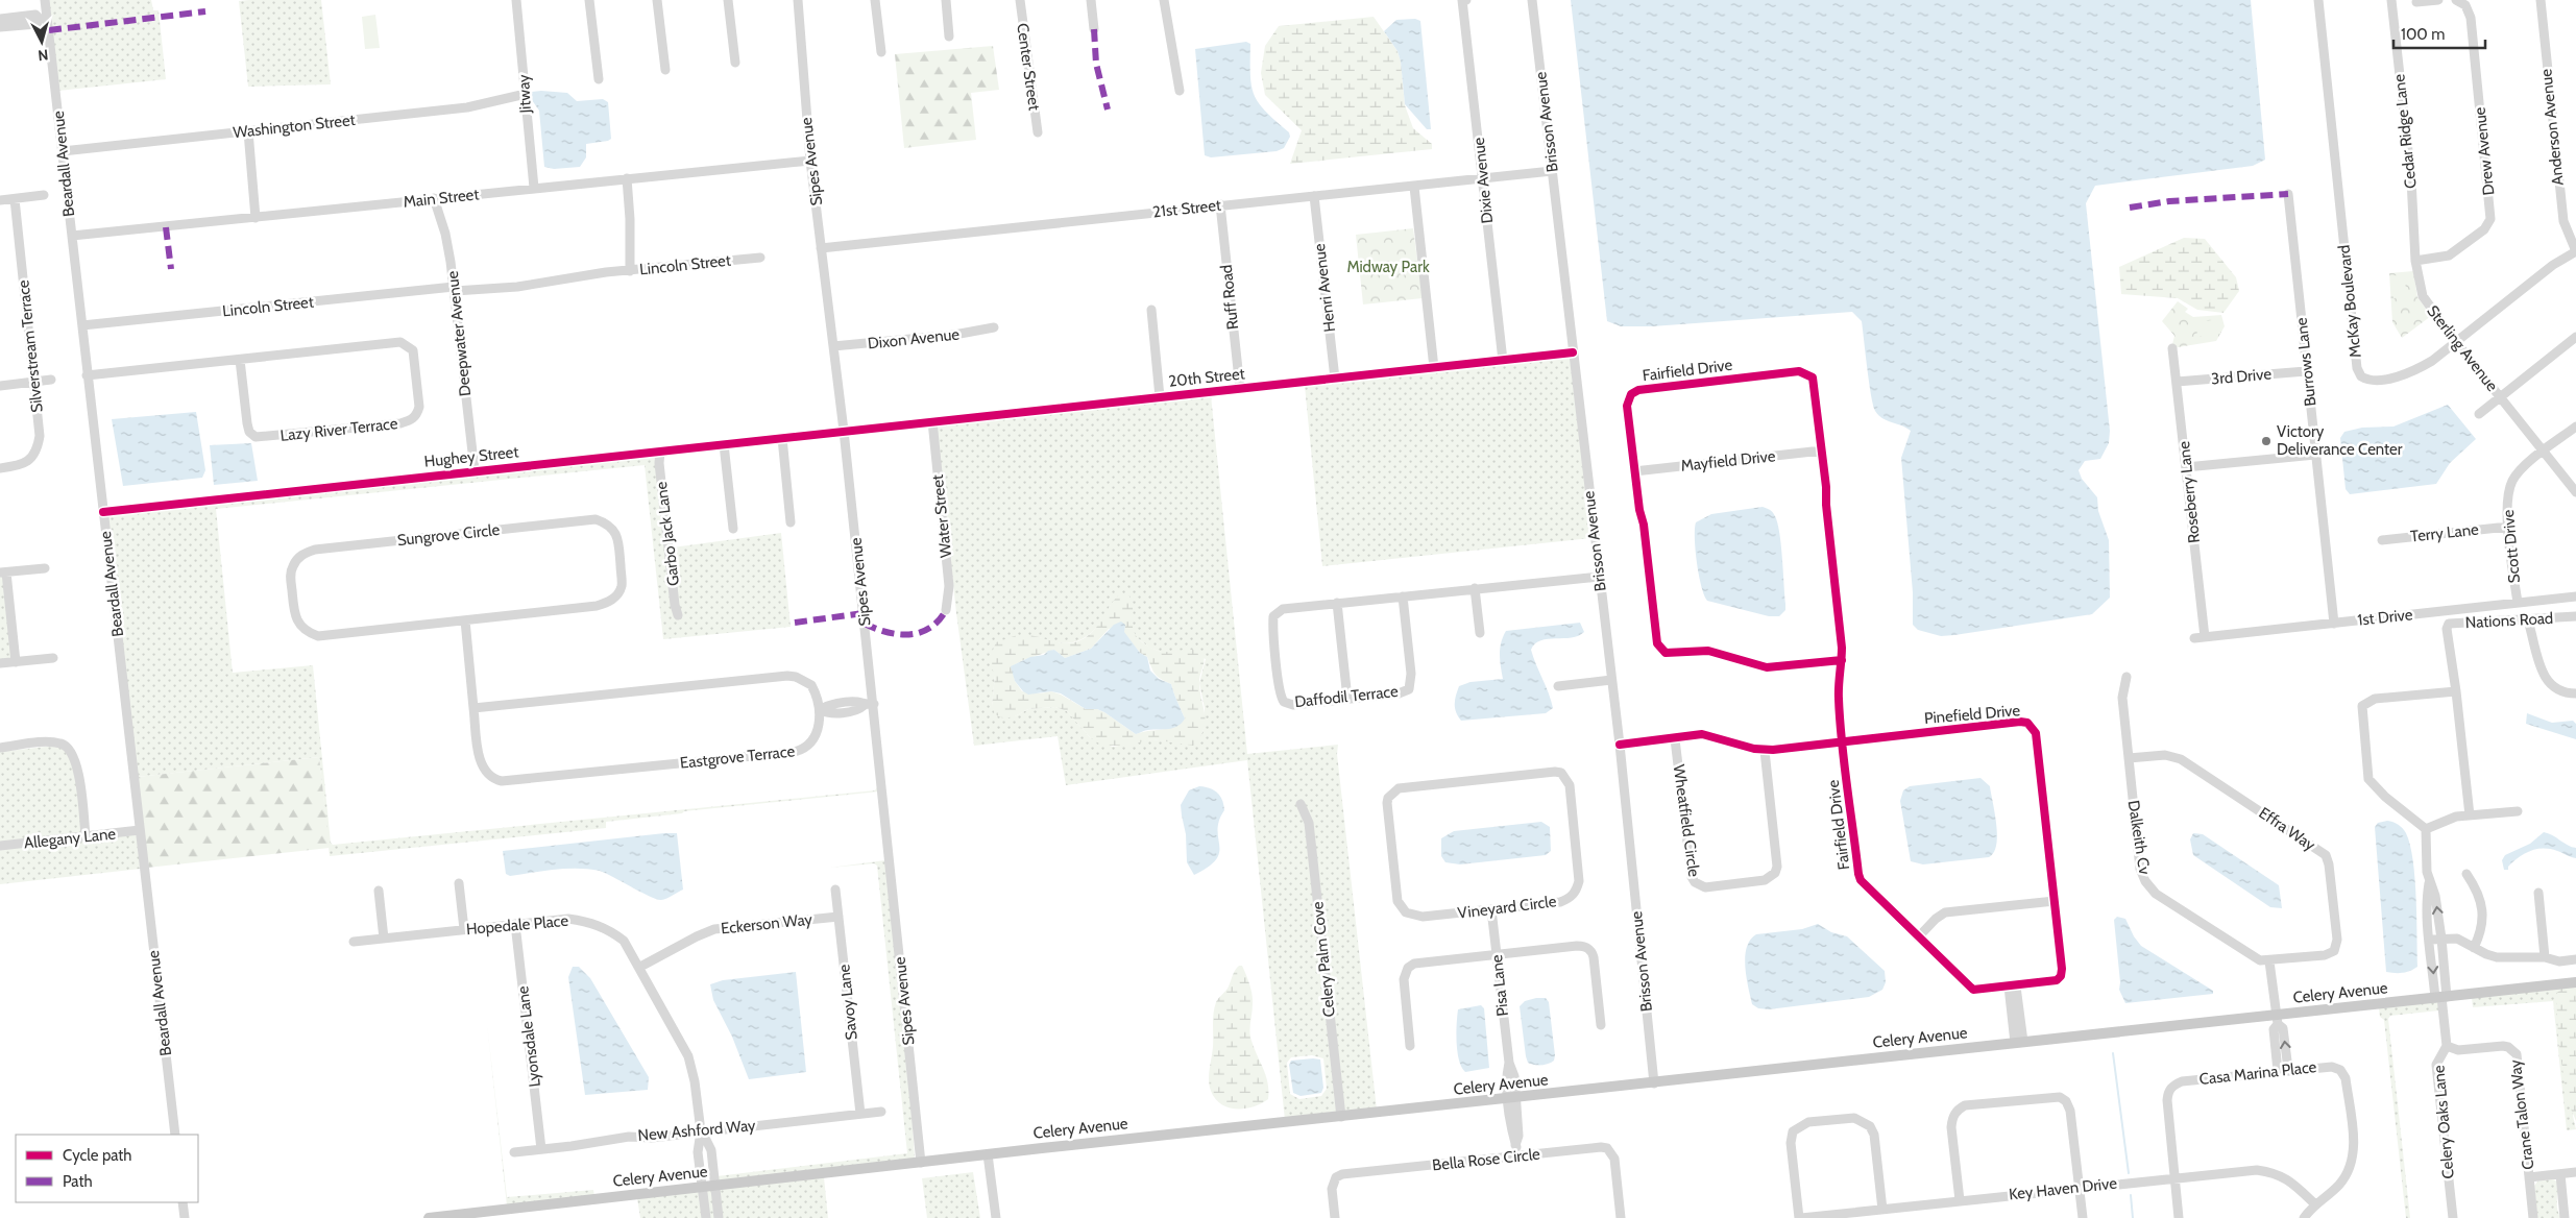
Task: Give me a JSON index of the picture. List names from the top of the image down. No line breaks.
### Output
{"streets":{"main road":["Celery Avenue"],"street":["Center Street","Jitway","Brisson Avenue","Washington Street","Anderson Avenue","Cedar Ridge Lane","Drew Avenue","Sipes Avenue","Beardall Avenue","Dixie Avenue","Main Street","21st Street","Lincoln Street","Henri Avenue","Ruff Road","McKay Boulevard","Deepwater Avenue","Dixon Avenue","Silverstream Terrace","Sterling Avenue","Burrows Lane","Fairfield Drive","3rd Drive","20th Street","Lazy River Terrace","Hughey Street","Mayfield Drive","Roseberry Lane","Water Street","Terry Lane","Garbo Jack Lane","Sungrove Circle","Scott Drive","1st Drive","Nations Road","Daffodil Terrace","Pinefield Drive","Eastgrove Terrace","Wheatfield Circle","Effra Way","Dalkeith Cv","Allegany Lane","Vineyard Circle","Eckerson Way","Hopedale Place","Celery Palm Cove","Pisa Lane","Savoy Lane","Lyonsdale Lane","Casa Marina Place","Crane Talon Way","Celery Oaks Lane","New Ashford Way","Bella Rose Circle","Key Haven Drive"]},"crossings":[["Jitway","Washington Street"],["Jitway","Main Street"],["Brisson Avenue","21st Street"],["Brisson Avenue","20th Street"],["Brisson Avenue","Daffodil Terrace"],["Brisson Avenue","Pinefield Drive"],["Brisson Avenue","Celery Avenue"],["Washington Street","Beardall Avenue"],["Anderson Avenue","McKay Boulevard"],["Cedar Ridge Lane","Sterling Avenue"],["Drew Avenue","Sterling Avenue"],["Sipes Avenue","Main Street"],["Sipes Avenue","21st Street"],["Sipes Avenue","Dixon Avenue"],["Sipes Avenue","20th Street"],["Sipes Avenue","Hughey Street"],["Sipes Avenue","Celery Avenue"],["Beardall Avenue","Main Street"],["Beardall Avenue","Lincoln Street"],["Beardall Avenue","Lazy River Terrace"],["Beardall Avenue","Hughey Street"],["Beardall Avenue","Allegany Lane"],["Dixie Avenue","21st Street"],["Dixie Avenue","20th Street"],["Main Street","Deepwater Avenue"],["21st Street","Henri Avenue"],["21st Street","Ruff Road"],["Lincoln Street","Deepwater Avenue"],["Henri Avenue","20th Street"],["Ruff Road","20th Street"],["McKay Boulevard","Sterling Avenue"],["Deepwater Avenue","Hughey Street"],["Sterling Avenue","Scott Drive"],["Burrows Lane","3rd Drive"],["Burrows Lane","1st Drive"],["Fairfield Drive","Mayfield Drive"],["Fairfield Drive","Pinefield Drive"],["3rd Drive","Roseberry Lane"],["20th Street","Hughey Street"],["20th Street","Water Street"],["Hughey Street","Garbo Jack Lane"],["Roseberry Lane","1st Drive"],["Terry Lane","Scott Drive"],["Sungrove Circle","Eastgrove Terrace"],["Scott Drive","1st Drive"],["Pinefield Drive","Wheatfield Circle"],["Effra Way","Dalkeith Cv"],["Vineyard Circle","Pisa Lane"],["Eckerson Way","Hopedale Place"],["Eckerson Way","Savoy Lane"],["Hopedale Place","Celery Avenue"],["Hopedale Place","Lyonsdale Lane"],["Hopedale Place","New Ashford Way"],["Celery Palm Cove","Celery Avenue"],["Pisa Lane","Celery Avenue"],["Pisa Lane","Bella Rose Circle"],["Celery Avenue","Celery Oaks Lane"],["Savoy Lane","New Ashford Way"],["Lyonsdale Lane","New Ashford Way"],["Casa Marina Place","Key Haven Drive"],["Crane Talon Way","Celery Oaks Lane"]],"parks":["Midway Park"],"places":["Victory Deliverance Center"],"legend":["Cycle path","Path"],"scale_bar":"100 m","north":"bottom"}
